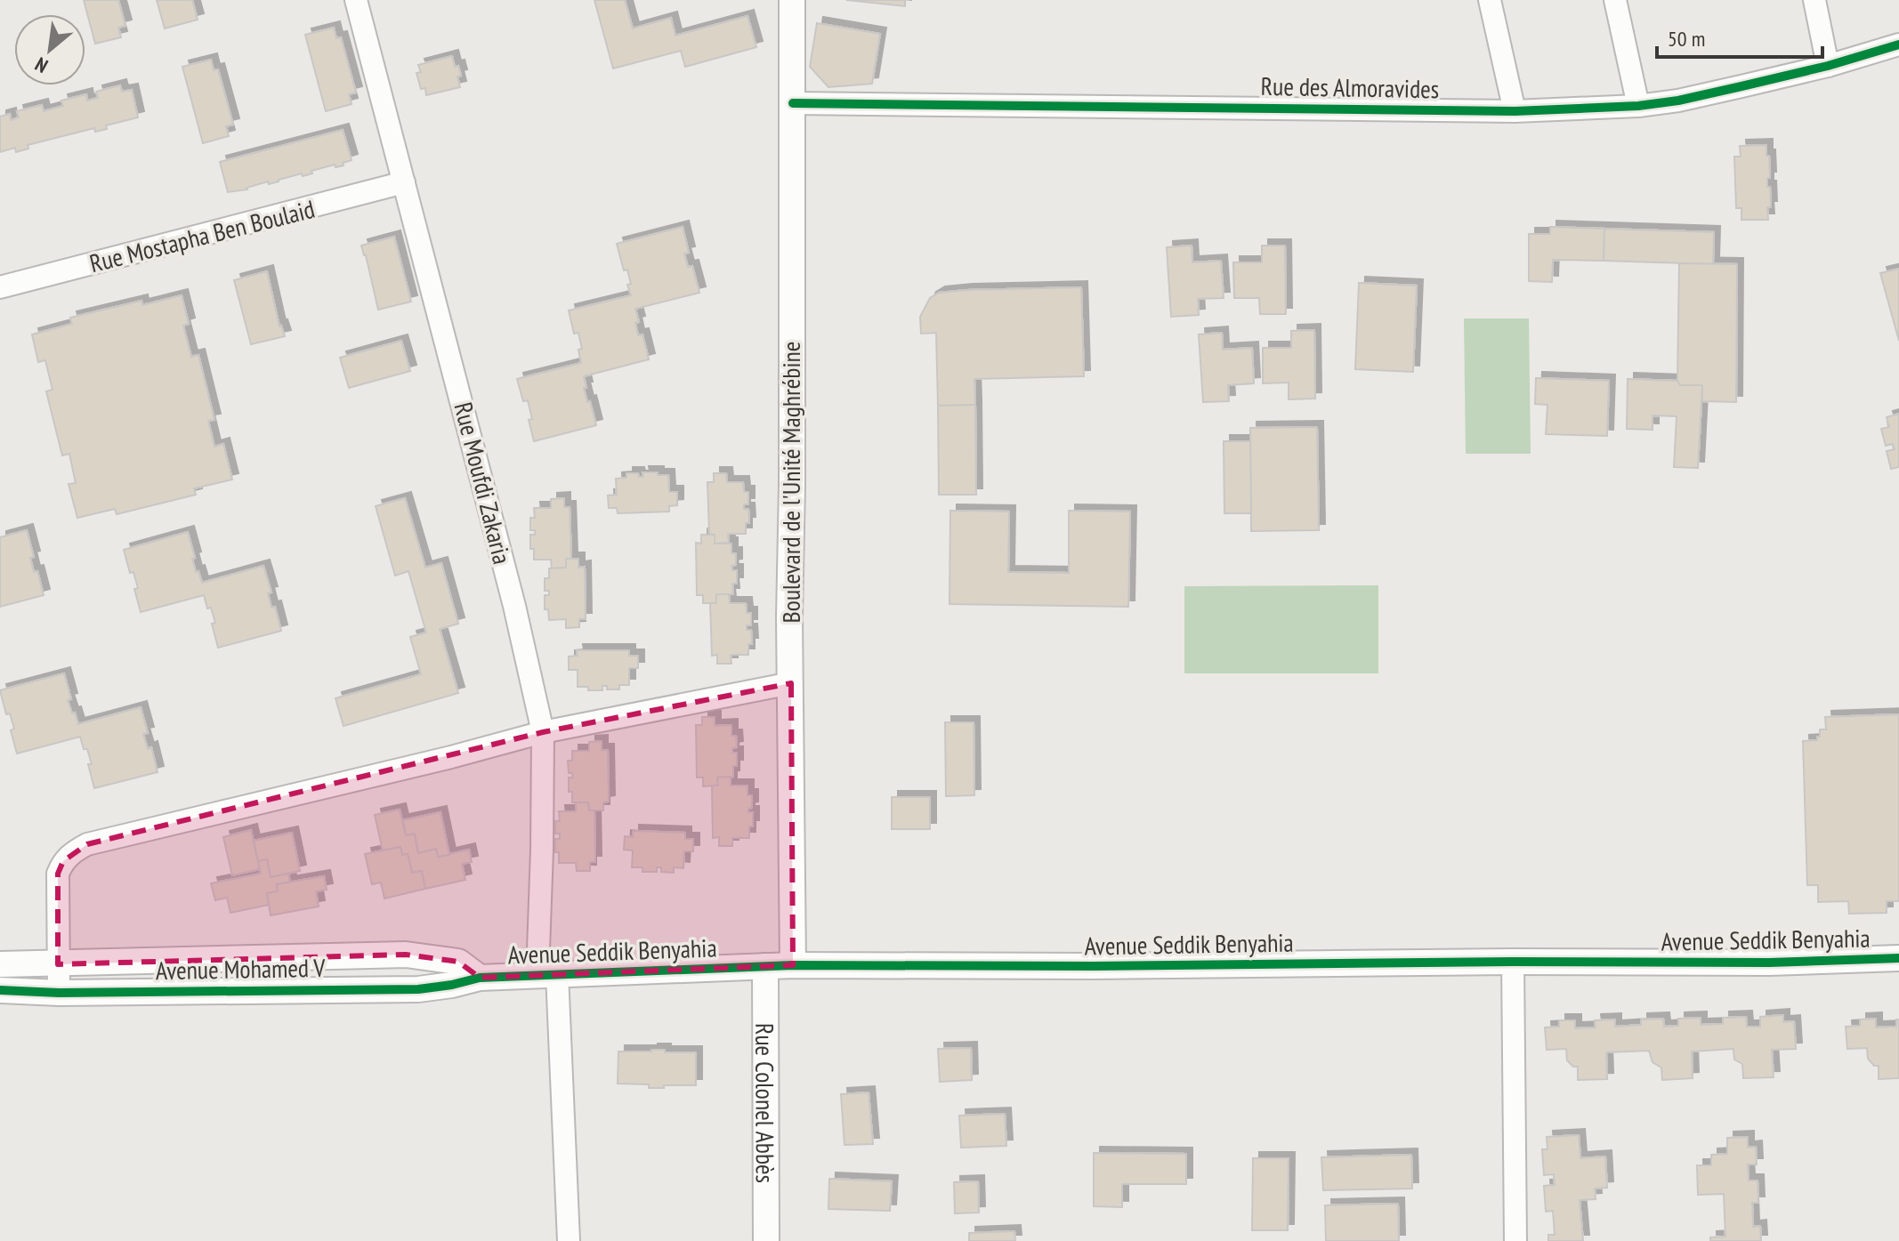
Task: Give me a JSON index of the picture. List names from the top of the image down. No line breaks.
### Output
{"streets":{"street":["Rue des Almoravides","Rue Mostapha Ben Boulaid","Boulevard de l'Unité Maghrébine","Rue Moufdi Zakaria","Avenue Seddik Benyahia","Avenue Mohamed V","Rue Colonel Abbès"]},"crossings":[["Rue des Almoravides","Boulevard de l'Unité Maghrébine"],["Rue Mostapha Ben Boulaid","Rue Moufdi Zakaria"],["Boulevard de l'Unité Maghrébine","Avenue Seddik Benyahia"],["Rue Moufdi Zakaria","Avenue Seddik Benyahia"],["Avenue Seddik Benyahia","Avenue Mohamed V"],["Avenue Seddik Benyahia","Rue Colonel Abbès"]],"scale_bar":"50 m","north":"bottom left"}
